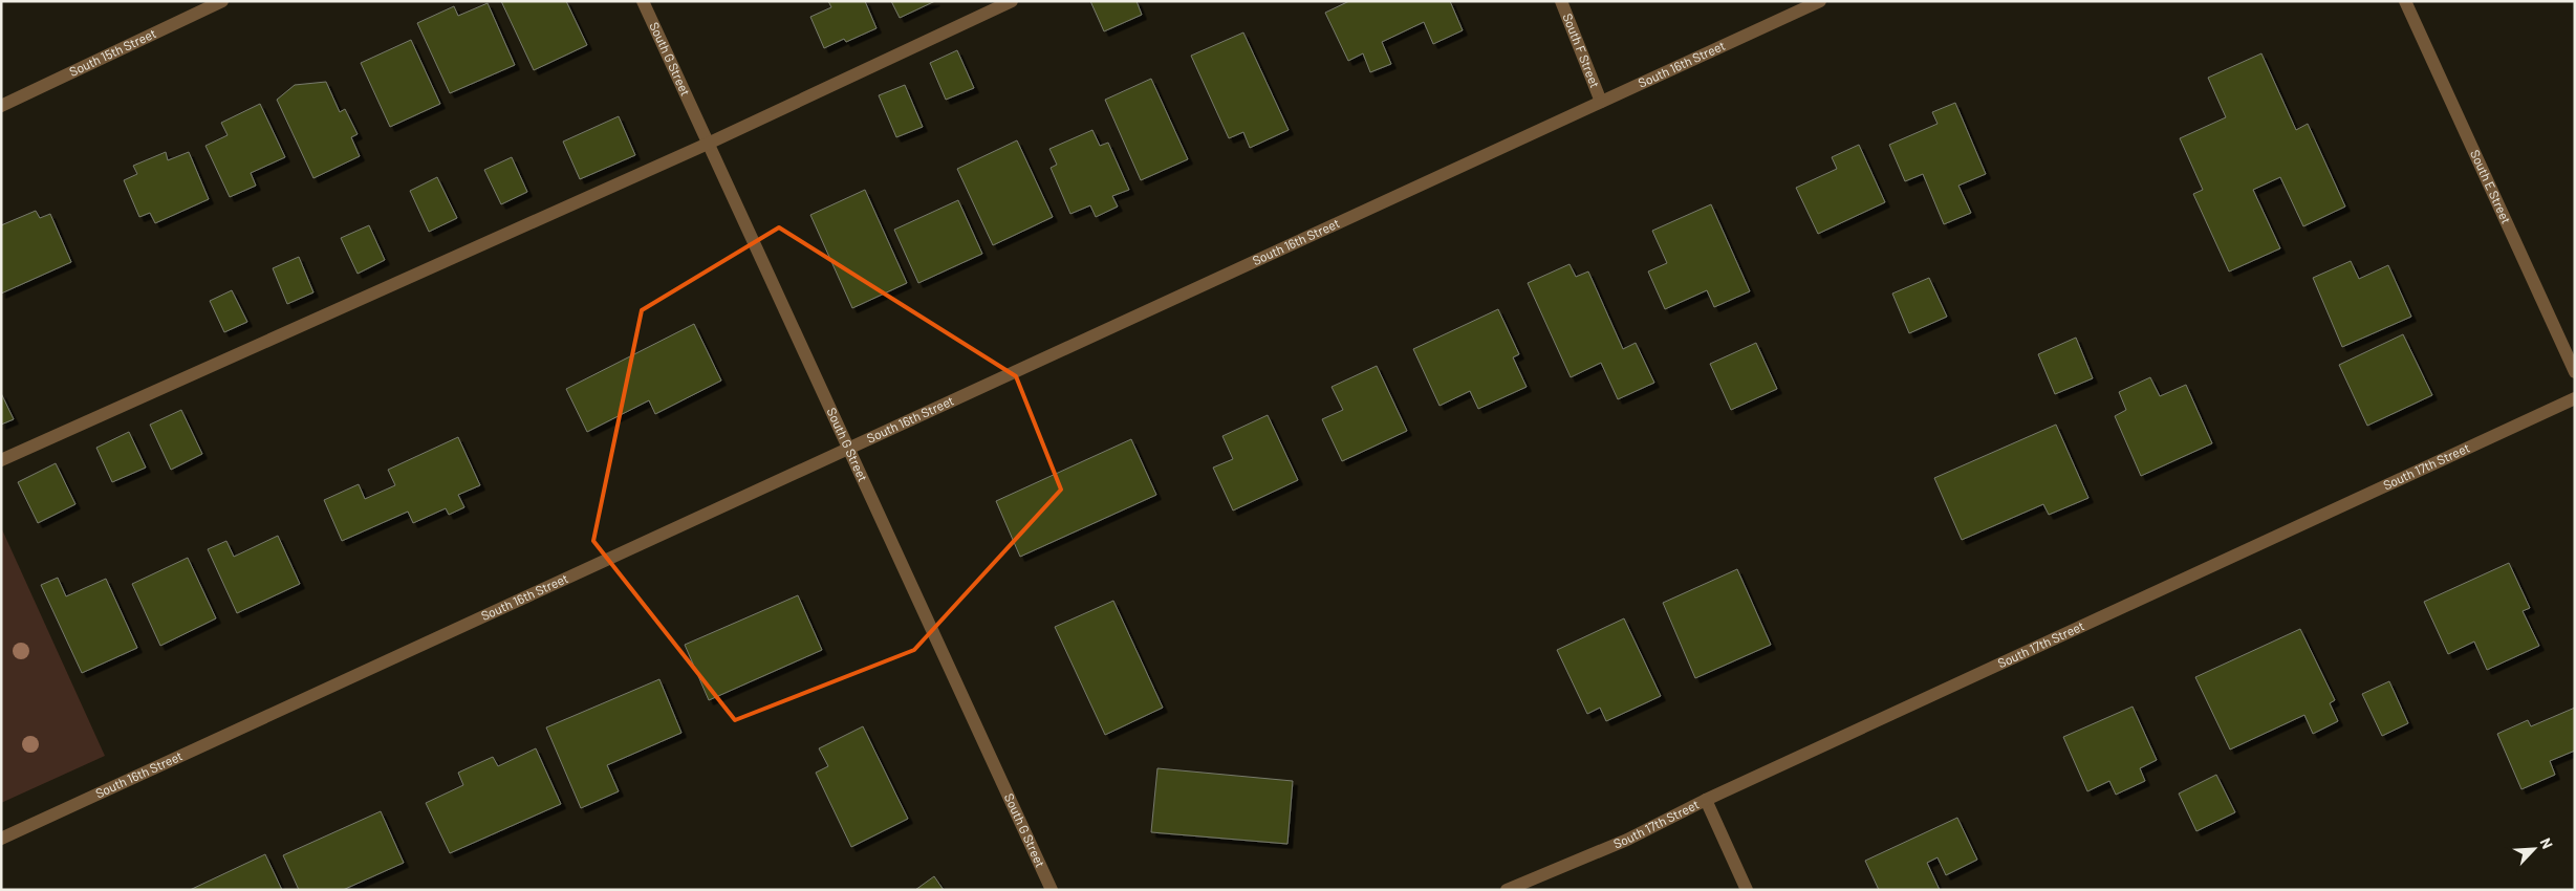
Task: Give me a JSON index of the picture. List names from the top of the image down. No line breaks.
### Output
{"streets":{"street":["South F Street","South 15th Street","South G Street","South 16th Street","South E Street","South 17th Street"]},"crossings":[["South F Street","South 16th Street"],["South G Street","South 16th Street"]],"north":"top right"}
